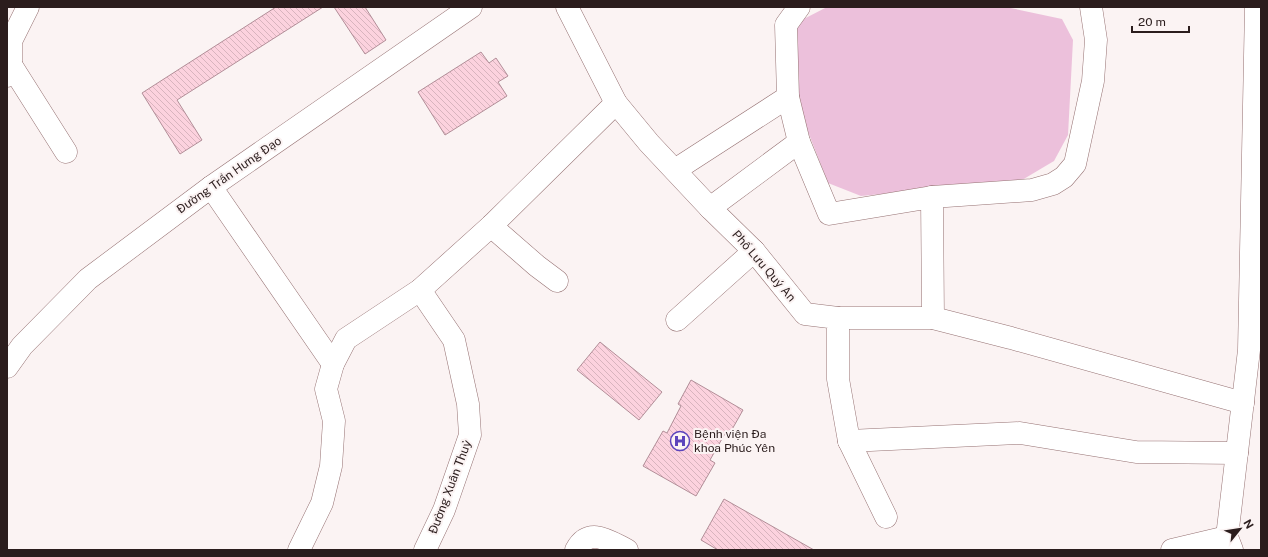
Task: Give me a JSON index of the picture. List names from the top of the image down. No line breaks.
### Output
{"streets":{"street":["Đường Trần Hưng Đạo","Phố Lưu Quý An","Đường Xuân Thuỷ"]},"places":{"hospital":["Bệnh viện Đa khoa Phúc Yên"]},"scale_bar":"20 m","north":"top right"}
